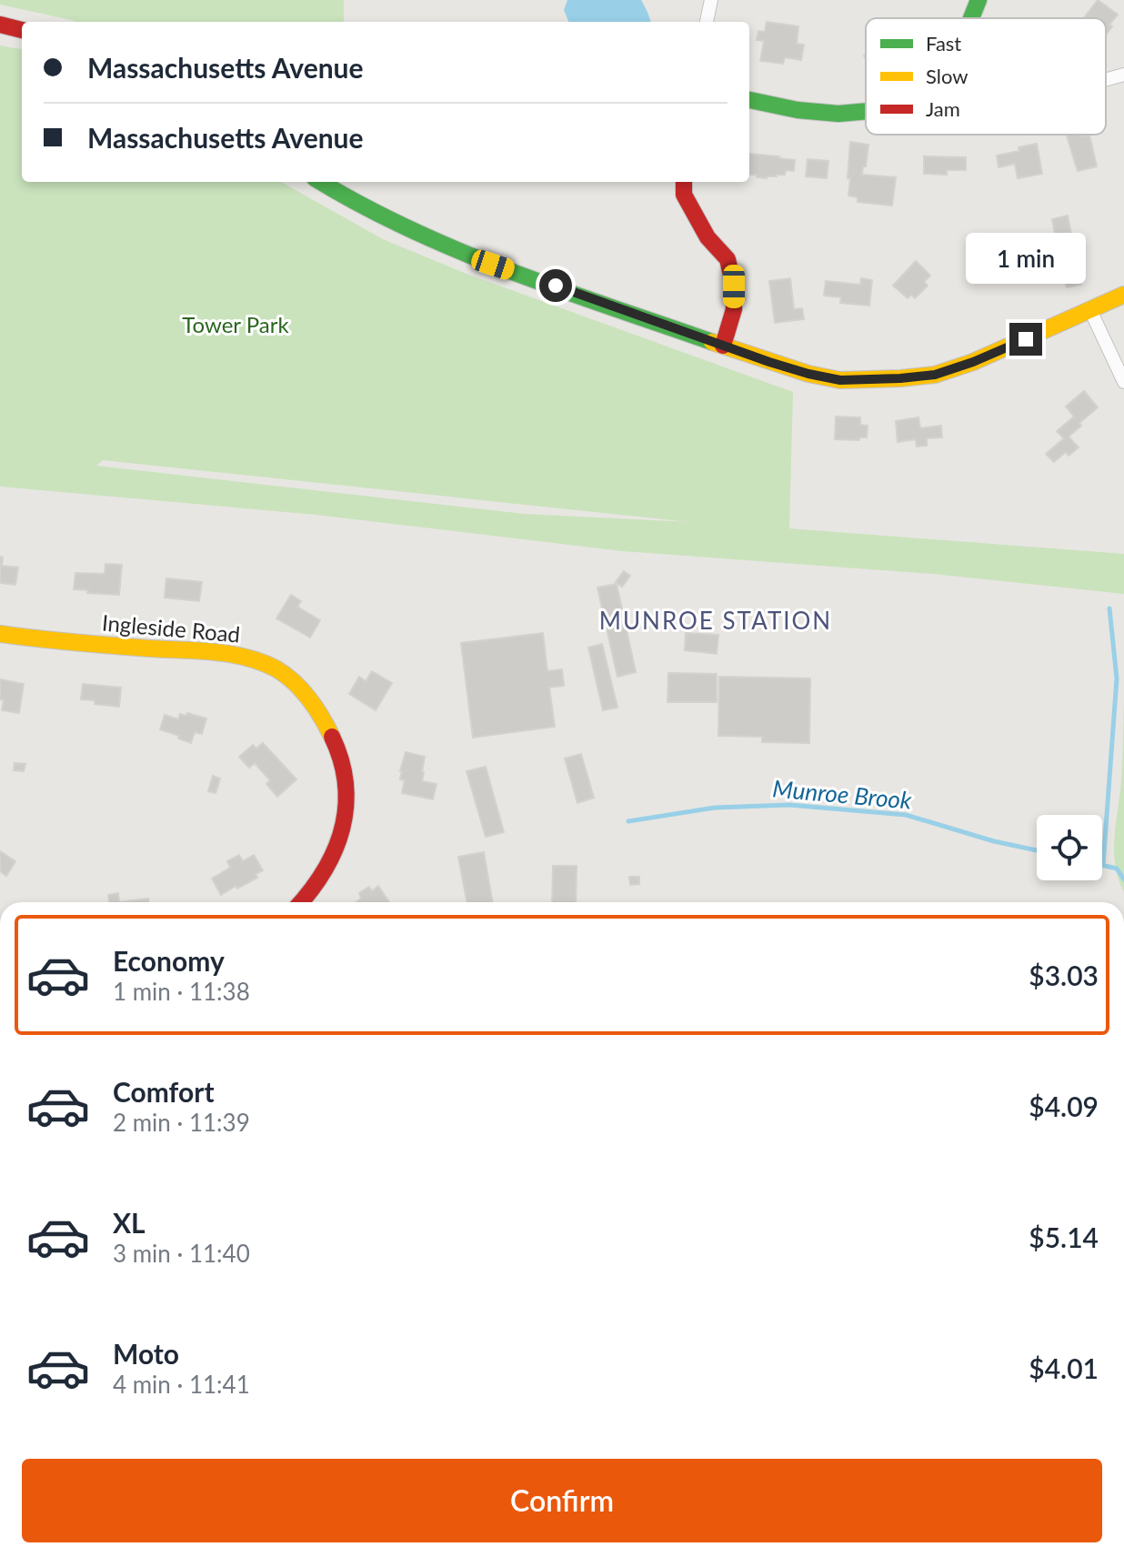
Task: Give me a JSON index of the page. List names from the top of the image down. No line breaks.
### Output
{"streets":{"street":["Ingleside Road"]},"districts":["MUNROE STATION"],"water":["Munroe Brook"],"parks":["Tower Park"],"legend":["Fast","Slow","Jam"],"page":{"banner":["Massachusetts Avenue","Massachusetts Avenue"],"bubble":"1 min","list":[{"name":"Economy","note":"1 min · 11:38","value":"$3.03"},{"name":"Comfort","note":"2 min · 11:39","value":"$4.09"},{"name":"XL","note":"3 min · 11:40","value":"$5.14"},{"name":"Moto","note":"4 min · 11:41","value":"$4.01"}],"buttons":"Confirm"}}
